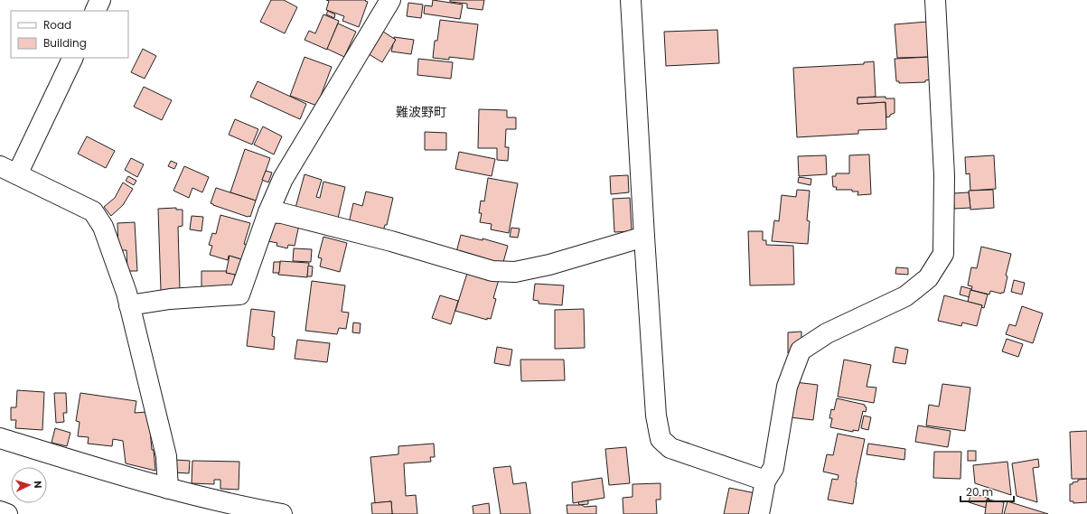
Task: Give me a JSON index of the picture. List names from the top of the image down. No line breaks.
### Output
{"districts":["難波野町"],"legend":["Road","Building"],"scale_bar":"20 m","north":"right"}
